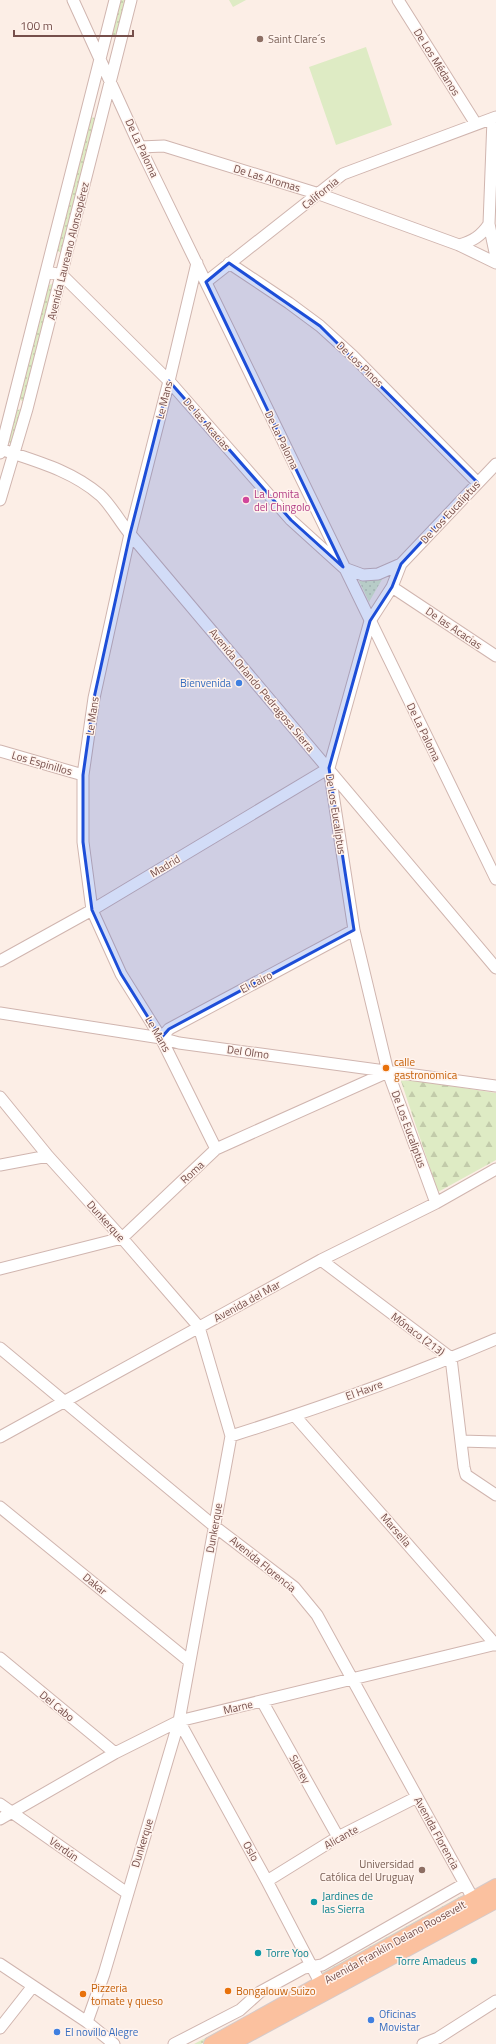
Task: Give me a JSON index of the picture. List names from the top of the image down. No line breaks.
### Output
{"streets":{"main road":["Avenida Franklin Delano Roosevelt"],"street":["De Los Médanos","De La Paloma","De Las Aromas","California","Avenida Laureano Alonsopérez","De Los Pinos","Le Mans","De las Acacias","De Los Eucaliptus","Avenida Orlando Pedragosa Sierra","Los Espinillos","Madrid","El Cairo","Del Olmo","Roma","Dunkerque","Avenida del Mar","Mónaco (213)","El Havre","Marsella","Avenida Florencia","Dakar","Del Cabo","Marne","Sidney","Alicante","Verdún","Oslo"]},"crossings":[["De Los Médanos","California"],["De La Paloma","De Las Aromas"],["De La Paloma","California"],["De La Paloma","Avenida Laureano Alonsopérez"],["De La Paloma","Le Mans"],["De La Paloma","De las Acacias"],["De La Paloma","De Los Eucaliptus"],["De Las Aromas","California"],["California","De Los Pinos"],["Avenida Laureano Alonsopérez","De las Acacias"],["Avenida Laureano Alonsopérez","Avenida Orlando Pedragosa Sierra"],["De Los Pinos","De Los Eucaliptus"],["Le Mans","De las Acacias"],["Le Mans","Avenida Orlando Pedragosa Sierra"],["Le Mans","Los Espinillos"],["Le Mans","Madrid"],["Le Mans","El Cairo"],["Le Mans","Del Olmo"],["Le Mans","Roma"],["De las Acacias","De Los Eucaliptus"],["De Los Eucaliptus","Avenida Orlando Pedragosa Sierra"],["De Los Eucaliptus","Madrid"],["De Los Eucaliptus","El Cairo"],["De Los Eucaliptus","Del Olmo"],["De Los Eucaliptus","Roma"],["De Los Eucaliptus","Avenida del Mar"],["Avenida Orlando Pedragosa Sierra","Madrid"],["El Cairo","Del Olmo"],["Del Olmo","Roma"],["Roma","Dunkerque"],["Dunkerque","Avenida del Mar"],["Dunkerque","El Havre"],["Dunkerque","Avenida Florencia"],["Dunkerque","Dakar"],["Dunkerque","Marne"],["Dunkerque","Verdún"],["Dunkerque","Oslo"],["Avenida del Mar","Mónaco (213)"],["Avenida del Mar","Avenida Florencia"],["Mónaco (213)","El Havre"],["El Havre","Marsella"],["Marsella","Marne"],["Avenida Florencia","Marne"],["Avenida Florencia","Alicante"],["Avenida Florencia","Avenida Franklin Delano Roosevelt"],["Del Cabo","Marne"],["Marne","Sidney"],["Marne","Verdún"],["Marne","Oslo"],["Sidney","Alicante"],["Alicante","Oslo"],["Oslo","Avenida Franklin Delano Roosevelt"]],"places":["Saint Clare´s","La Lomita del Chingolo","Bienvenida","calle gastronomica","Universidad Católica del Uruguay","Jardines de las Sierra","Torre Yoo","Torre Amadeus","Bongalouw Suizo","Pizzeria tomate y queso","Oficinas Movistar","El novillo Alegre"],"scale_bar":"100 m"}
